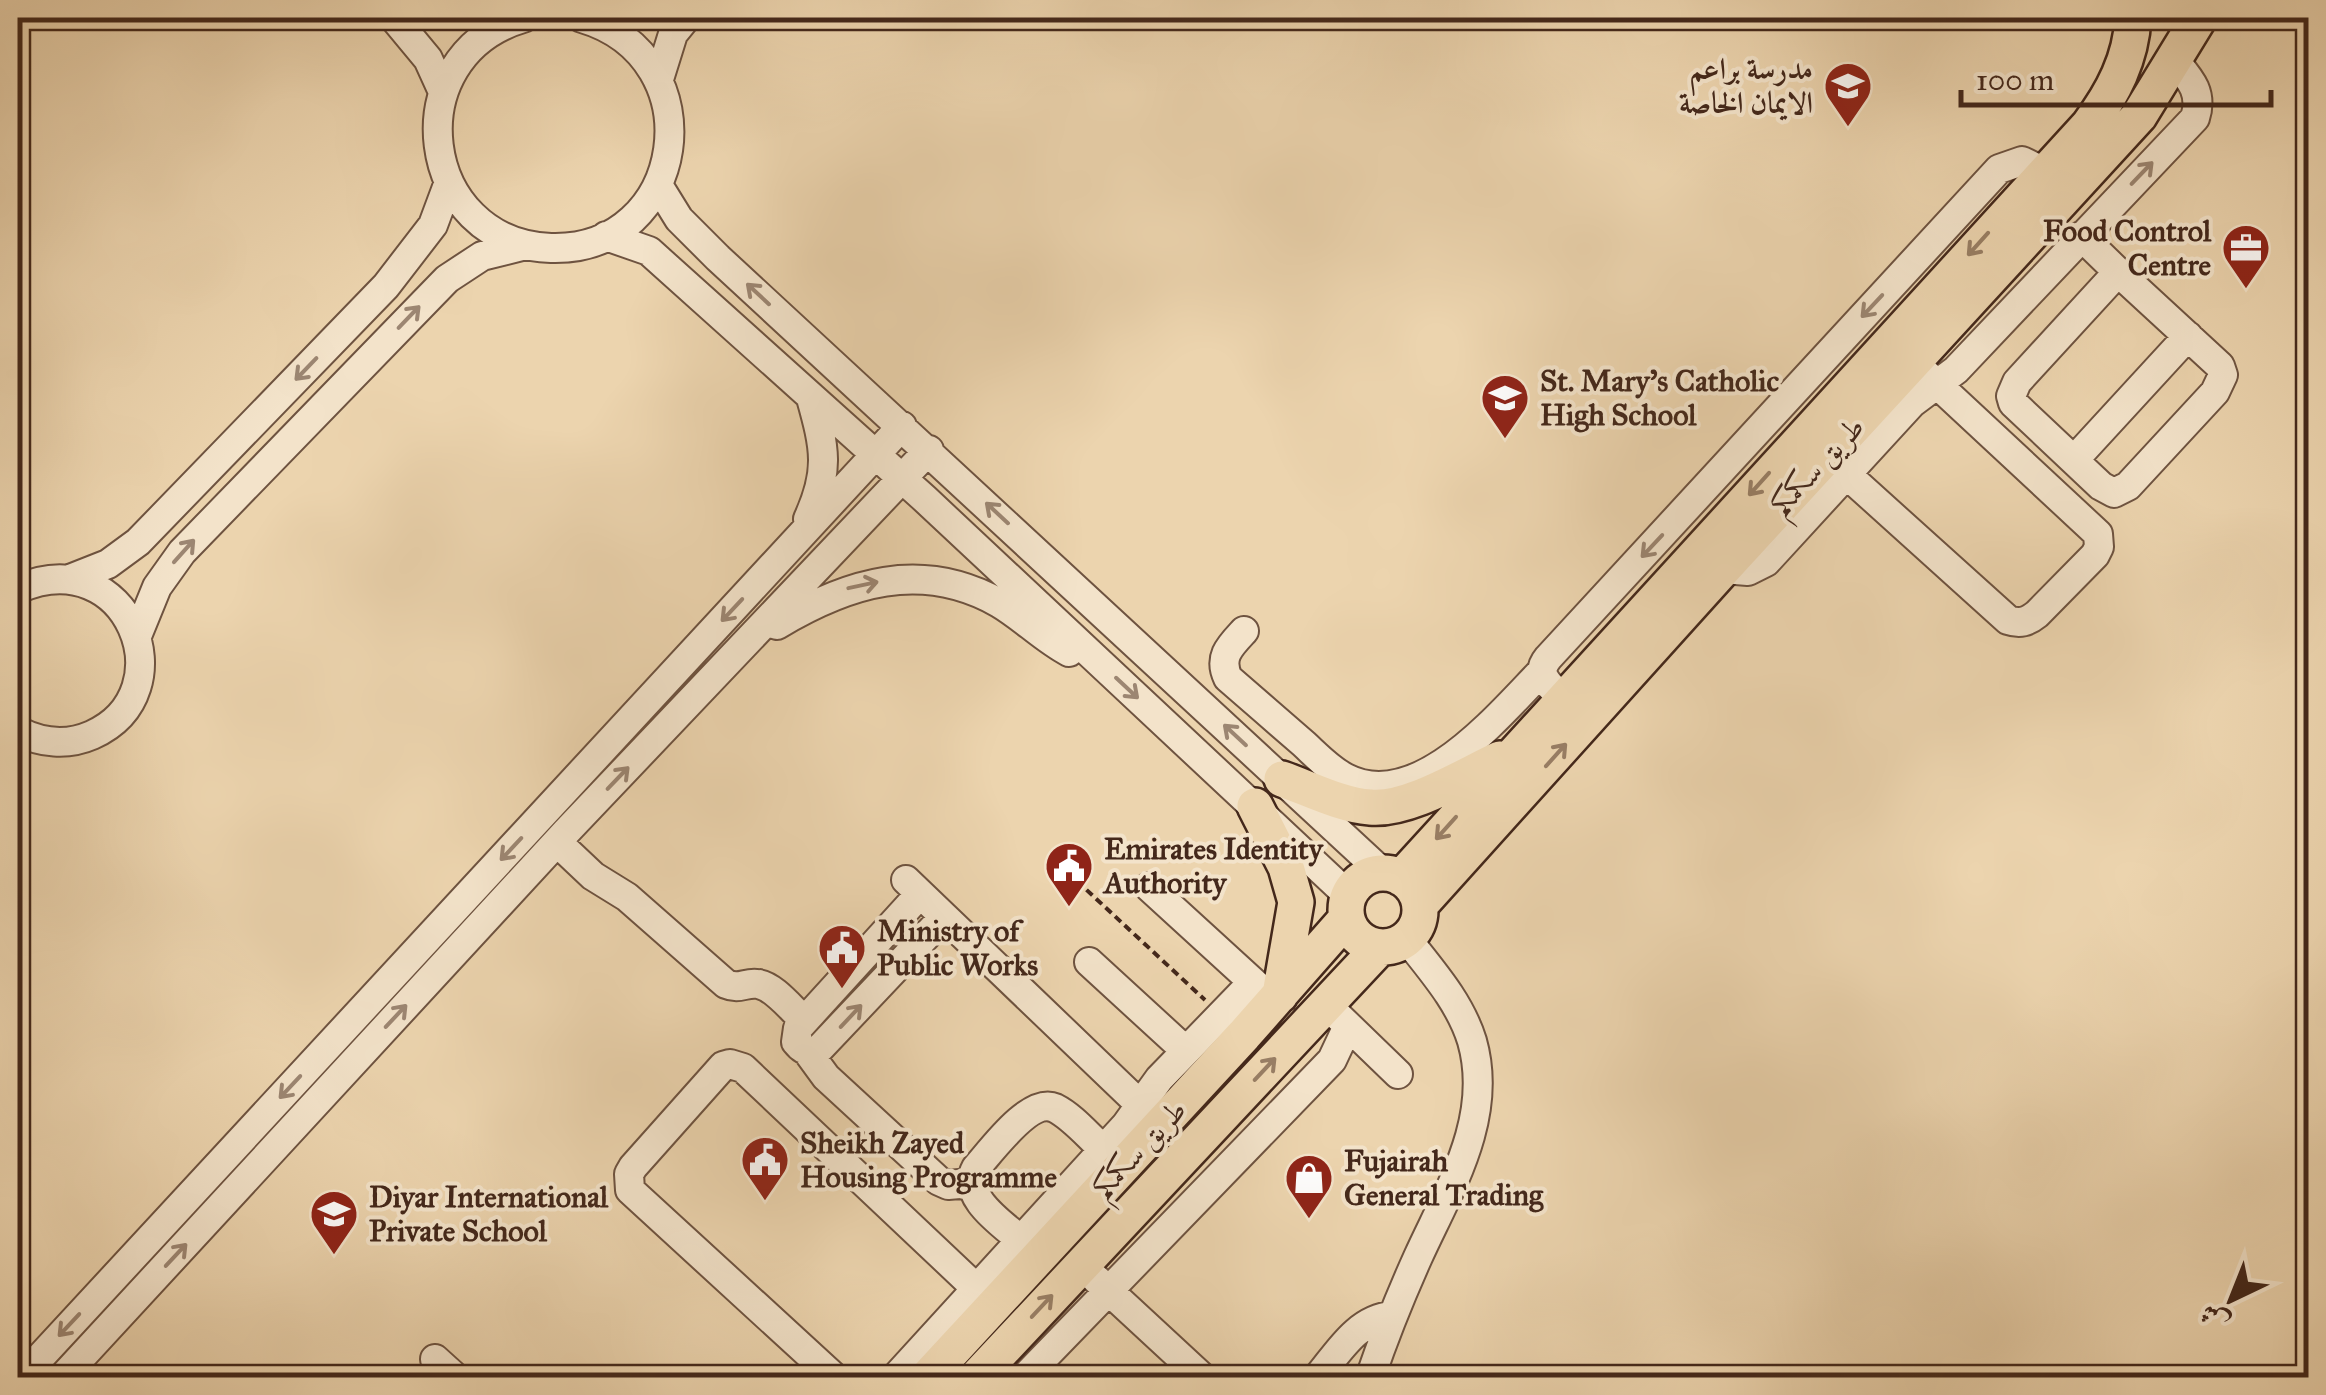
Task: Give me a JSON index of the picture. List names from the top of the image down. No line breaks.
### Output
{"streets":{"main road":["طريق سكمكم"]},"places":{"school or university":["مدرسة براعم الايمان الخاصة","St. Mary's Catholic High School","Diyar International Private School"],"office":["Food Control Centre"],"public building":["Emirates Identity Authority","Ministry of Public Works","Sheikh Zayed Housing Programme"],"shop":["Fujairah General Trading"]},"scale_bar":"100 m","north":"bottom left"}
